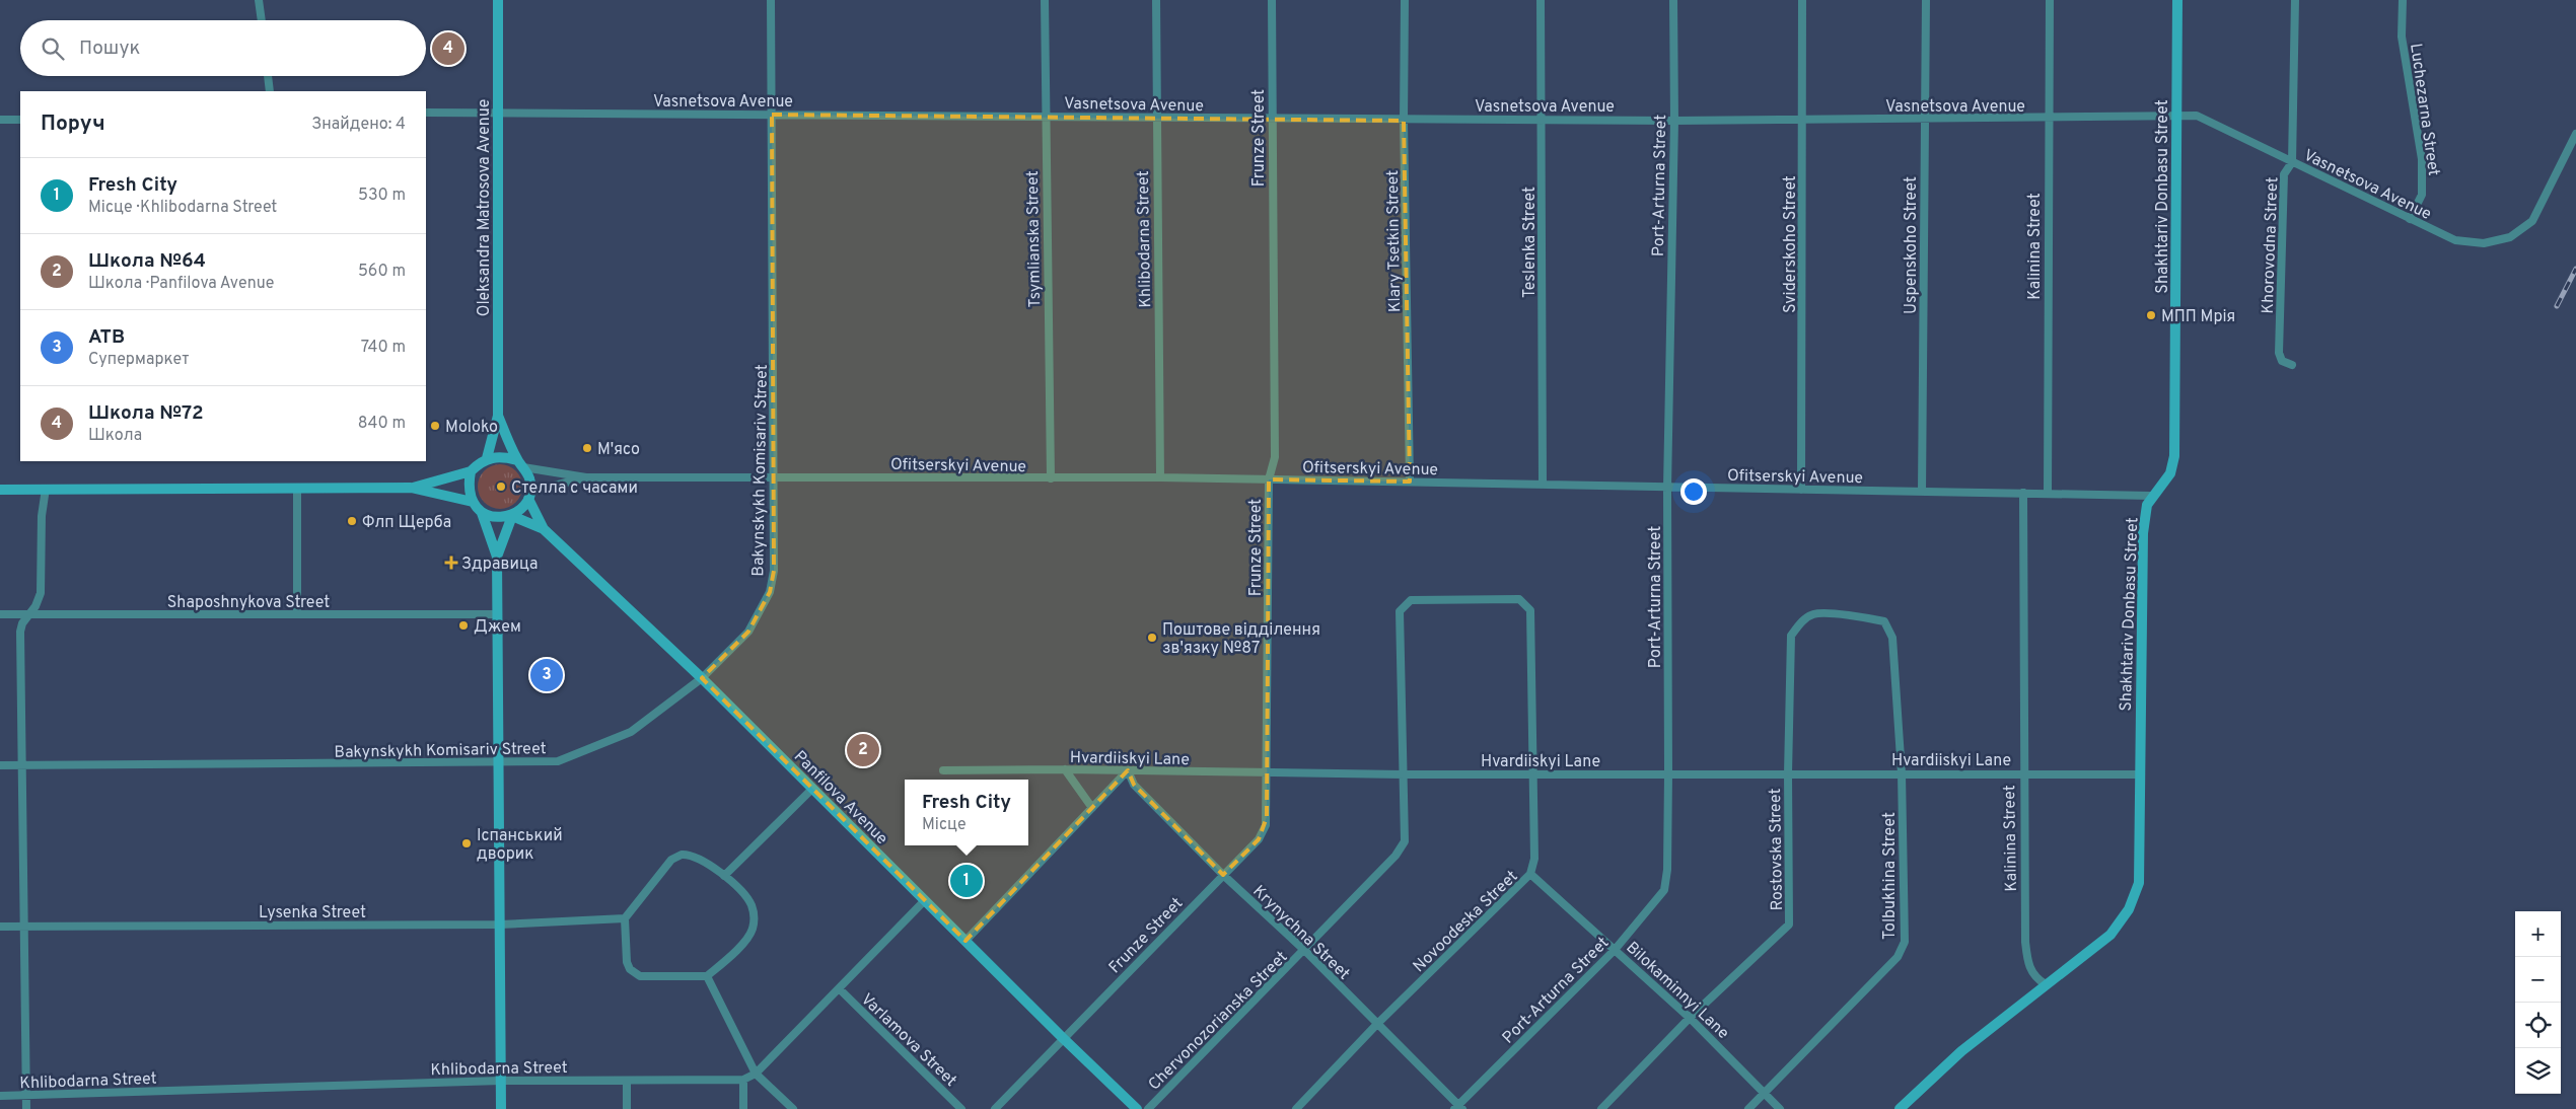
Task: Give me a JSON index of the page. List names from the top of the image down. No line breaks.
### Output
{"streets":{"main road":["Shakhtariv Donbasu Street","Oleksandra Matrosova Avenue","Panfilova Avenue"],"street":["Vasnetsova Avenue","Luchezarna Street","Frunze Street","Port-Arturna Street","Tsymlianska Street","Khlibodarna Street","Klary Tsetkin Street","Teslenka Street","Sviderskoho Street","Uspenskoho Street","Khorovodna Street","Kalinina Street","Ofitserskyi Avenue","Bakynskykh Komisariv Street","Shaposhnykova Street","Hvardiiskyi Lane","Rostovska Street","Tolbukhina Street","Lysenka Street","Novoodeska Street","Krynychna Street","Bilokaminnyi Lane","Chervonozorianska Street","Varlamova Street"]},"crossings":[["Vasnetsova Avenue","Luchezarna Street"],["Vasnetsova Avenue","Frunze Street"],["Vasnetsova Avenue","Port-Arturna Street"],["Vasnetsova Avenue","Shakhtariv Donbasu Street"],["Vasnetsova Avenue","Oleksandra Matrosova Avenue"],["Vasnetsova Avenue","Tsymlianska Street"],["Vasnetsova Avenue","Khlibodarna Street"],["Vasnetsova Avenue","Klary Tsetkin Street"],["Vasnetsova Avenue","Teslenka Street"],["Vasnetsova Avenue","Sviderskoho Street"],["Vasnetsova Avenue","Uspenskoho Street"],["Vasnetsova Avenue","Khorovodna Street"],["Vasnetsova Avenue","Kalinina Street"],["Vasnetsova Avenue","Bakynskykh Komisariv Street"],["Frunze Street","Ofitserskyi Avenue"],["Frunze Street","Hvardiiskyi Lane"],["Frunze Street","Panfilova Avenue"],["Frunze Street","Krynychna Street"],["Port-Arturna Street","Ofitserskyi Avenue"],["Port-Arturna Street","Hvardiiskyi Lane"],["Port-Arturna Street","Krynychna Street"],["Port-Arturna Street","Bilokaminnyi Lane"],["Shakhtariv Donbasu Street","Kalinina Street"],["Shakhtariv Donbasu Street","Ofitserskyi Avenue"],["Shakhtariv Donbasu Street","Hvardiiskyi Lane"],["Tsymlianska Street","Ofitserskyi Avenue"],["Khlibodarna Street","Ofitserskyi Avenue"],["Khlibodarna Street","Panfilova Avenue"],["Khlibodarna Street","Varlamova Street"],["Klary Tsetkin Street","Ofitserskyi Avenue"],["Teslenka Street","Ofitserskyi Avenue"],["Sviderskoho Street","Ofitserskyi Avenue"],["Uspenskoho Street","Ofitserskyi Avenue"],["Kalinina Street","Ofitserskyi Avenue"],["Kalinina Street","Hvardiiskyi Lane"],["Ofitserskyi Avenue","Bakynskykh Komisariv Street"],["Bakynskykh Komisariv Street","Panfilova Avenue"],["Hvardiiskyi Lane","Rostovska Street"],["Hvardiiskyi Lane","Tolbukhina Street"],["Hvardiiskyi Lane","Novoodeska Street"],["Hvardiiskyi Lane","Krynychna Street"],["Hvardiiskyi Lane","Chervonozorianska Street"],["Rostovska Street","Tolbukhina Street"],["Rostovska Street","Bilokaminnyi Lane"],["Tolbukhina Street","Bilokaminnyi Lane"],["Novoodeska Street","Krynychna Street"],["Novoodeska Street","Bilokaminnyi Lane"],["Novoodeska Street","Chervonozorianska Street"],["Krynychna Street","Chervonozorianska Street"]],"places":{"other":["МПП Мрія","Moloko","М'ясо","Стелла с часами","Флп Щерба","Джем","Поштове відділення зв'язку №87","Іспанський дворик"],"health":["Здравица"]},"page":{"search":"Пошук","pins":["4","3","2","1"],"heading":["Поруч","Знайдено: 4"],"list":[{"mark":"1","name":"Fresh City","note":"Місце · Khlibodarna Street","value":"530 m"},{"mark":"2","name":"Школа №64","note":"Школа · Panfilova Avenue","value":"560 m"},{"mark":"3","name":"ATB","note":"Супермаркет","value":"740 m"},{"mark":"4","name":"Школа №72","note":"Школа","value":"840 m"}],"popup":["Fresh City","Місце"],"map_buttons":["+","−"]}}
